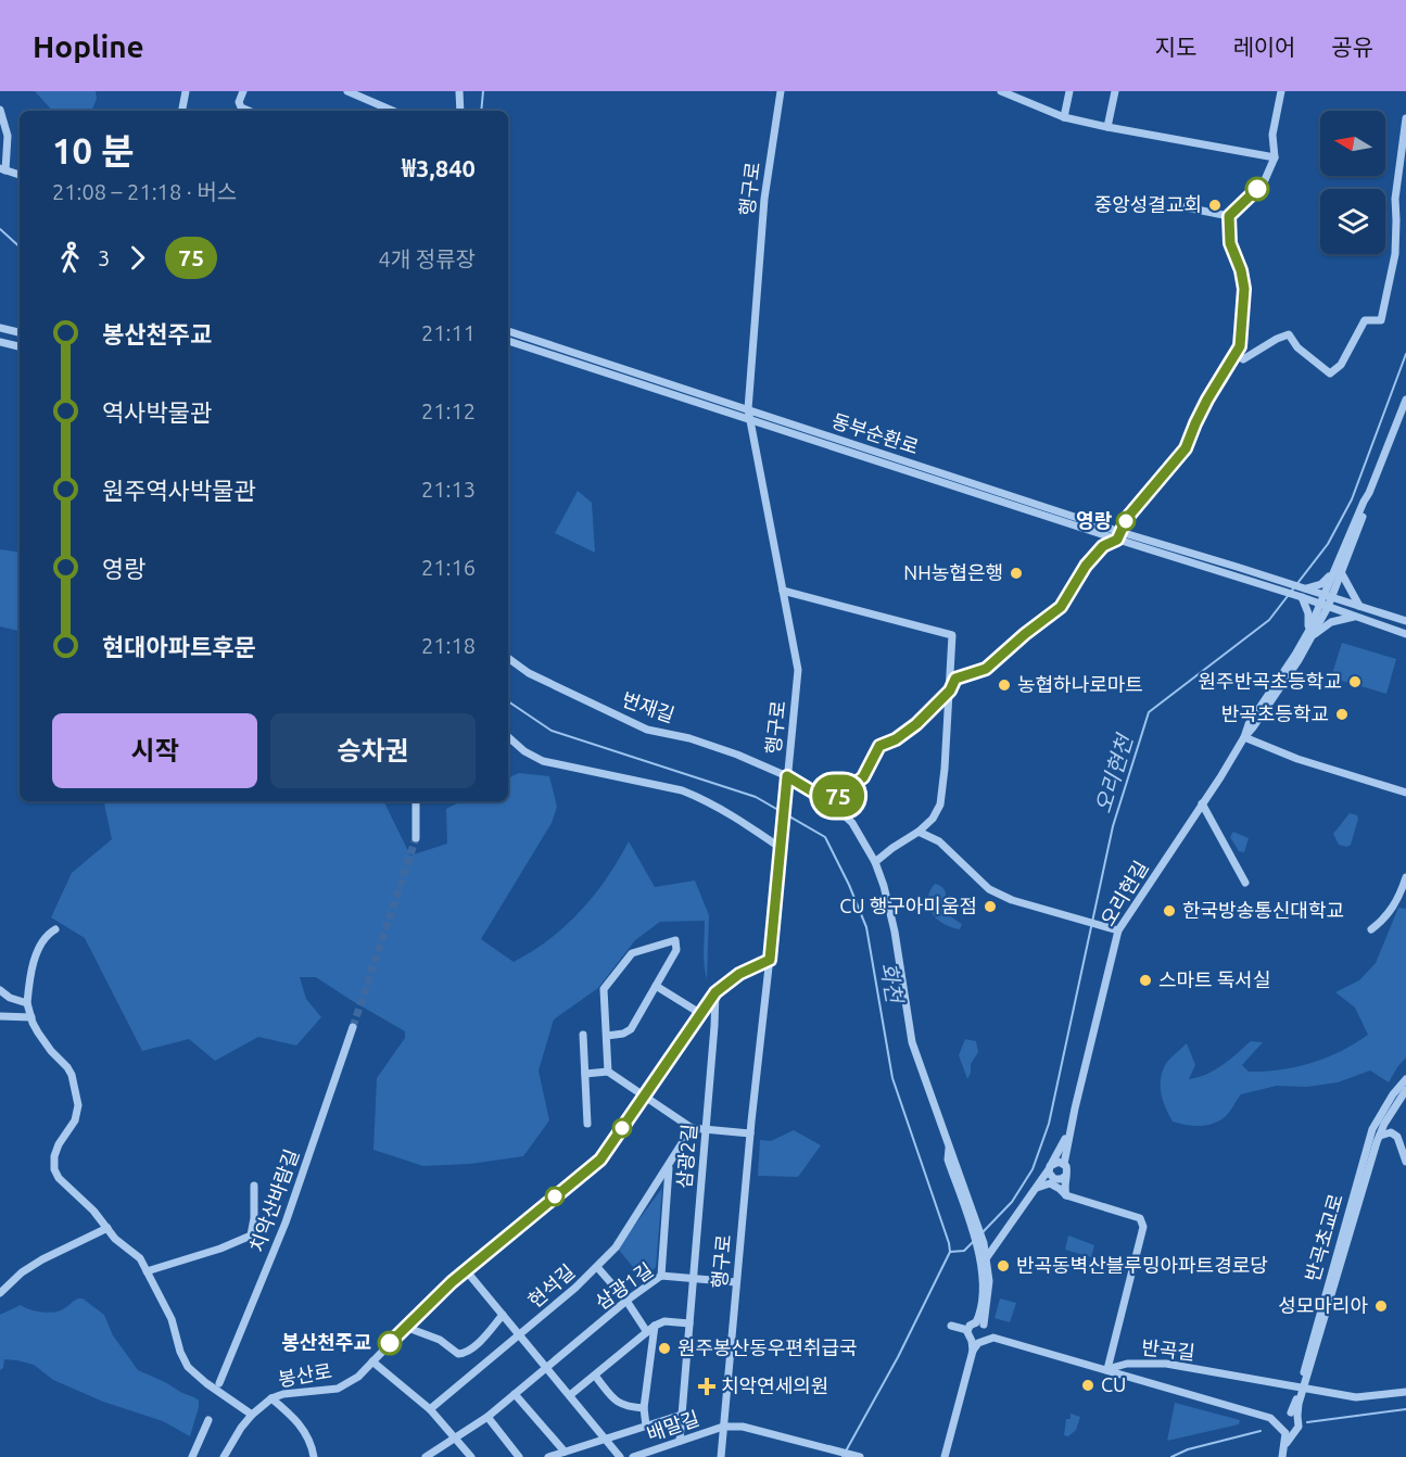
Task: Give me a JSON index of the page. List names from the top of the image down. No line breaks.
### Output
{"streets":{"street":["행구로","동부순환로","번재길","오리현길","삼광2길","치악산바람길","반곡초교로","현석길","삼광1길","반곡길","봉산로","배말길"]},"crossings":[["행구로","동부순환로"],["행구로","번재길"],["행구로","삼광1길"],["행구로","봉산로"],["행구로","배말길"],["삼광2길","삼광1길"],["삼광2길","봉산로"],["삼광2길","배말길"],["반곡초교로","반곡길"],["현석길","삼광1길"]],"water":["오리현천","화천"],"places":{"other":["중앙성결교회","영랑","NH농협은행","원주반곡초등학교","농협하나로마트","반곡초등학교","CU 행구아미움점","한국방송통신대학교","스마트 독서실","반곡동벽산블루밍아파트경로당","성모마리아","봉산천주교","원주봉산동우편취급국","CU"],"health":["치악연세의원"]},"lines":["bus line 75"],"north":"left","page":{"header":"Hopline","nav":["지도","레이어","공유"],"on_map":"75","heading":["10 분","21:08 – 21:18 · 버스","₩3,840"],"legs":["3","75","4개 정류장"],"list":[{"name":"봉산천주교","value":"21:11"},{"name":"역사박물관","value":"21:12"},{"name":"원주역사박물관","value":"21:13"},{"name":"영랑","value":"21:16"},{"name":"현대아파트후문","value":"21:18"}],"buttons":["시작","승차권"]}}
